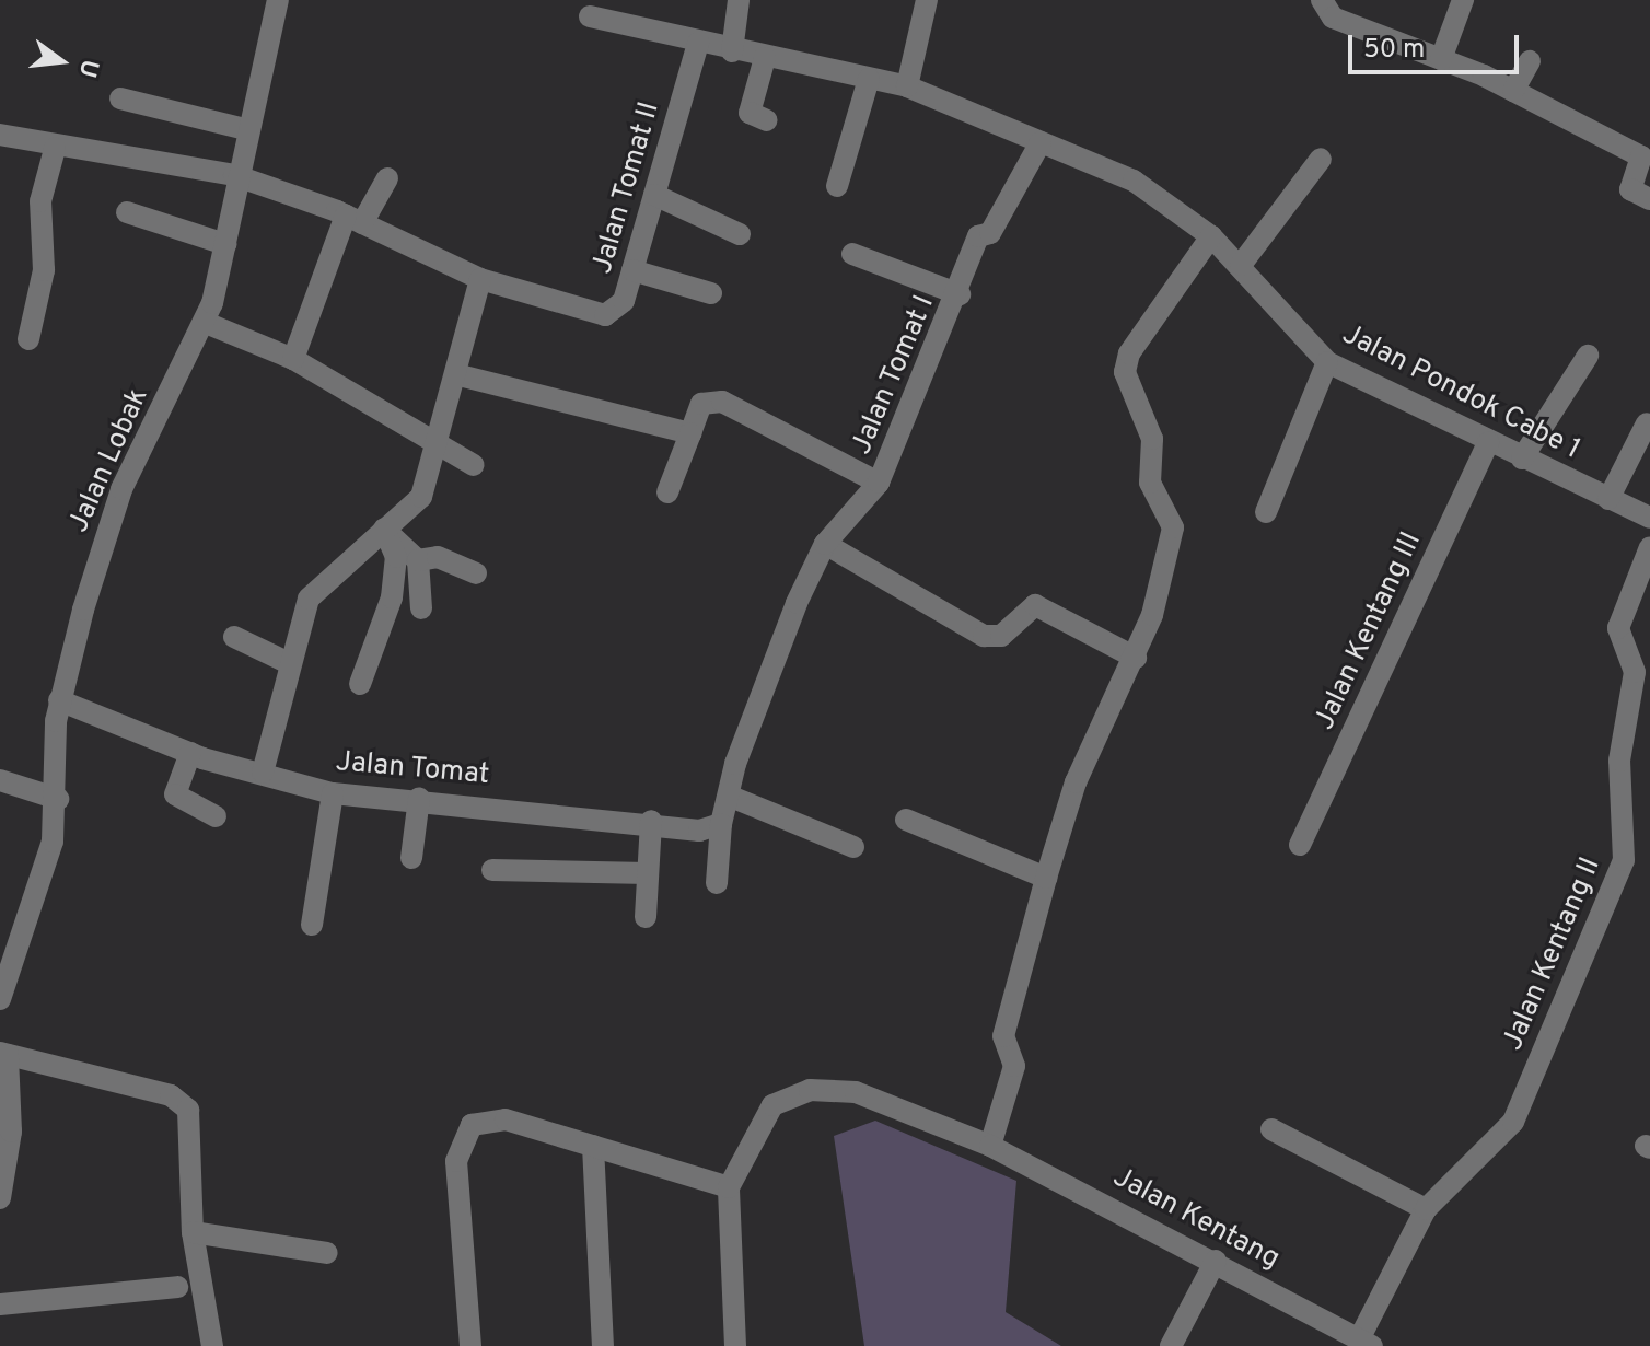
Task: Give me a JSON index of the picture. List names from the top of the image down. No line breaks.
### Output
{"streets":{"street":["Jalan Tomat II","Jalan Tomat I","Jalan Pondok Cabe 1","Jalan Lobak","Jalan Kentang III","Jalan Tomat","Jalan Kentang II","Jalan Kentang"]},"crossings":[["Jalan Tomat II","Jalan Lobak"],["Jalan Tomat I","Jalan Pondok Cabe 1"],["Jalan Tomat I","Jalan Tomat"],["Jalan Pondok Cabe 1","Jalan Kentang III"],["Jalan Lobak","Jalan Tomat"],["Jalan Kentang II","Jalan Kentang"]],"scale_bar":"50 m","north":"right"}
